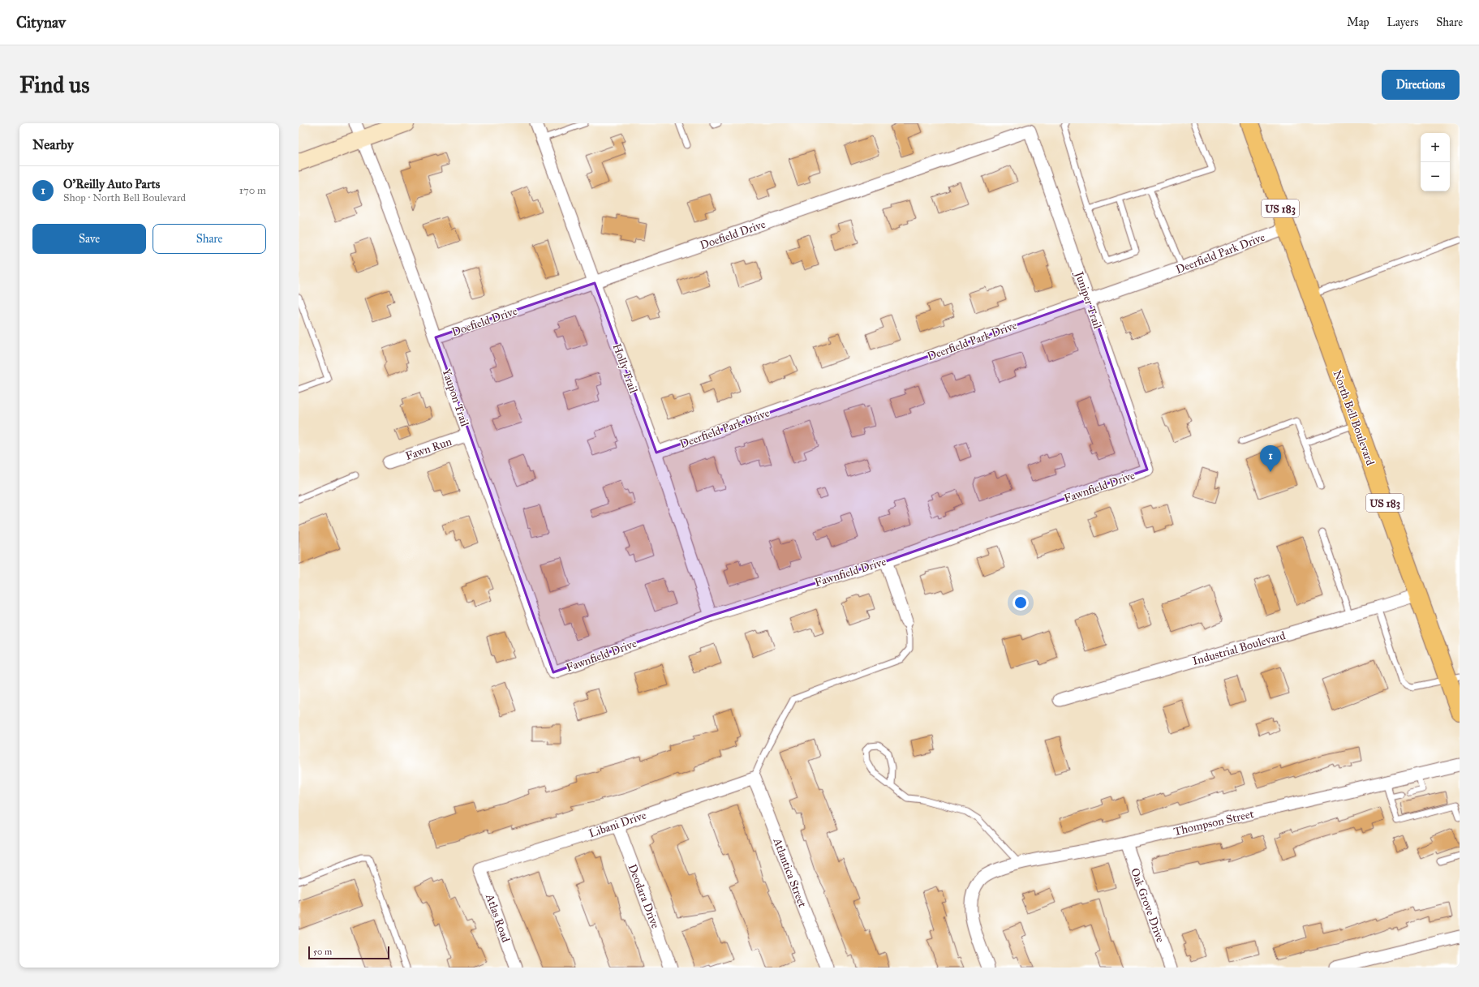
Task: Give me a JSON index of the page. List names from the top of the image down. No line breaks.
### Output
{"streets":{"main road":["US 183","North Bell Boulevard"],"street":["Doefield Drive","Deerfield Park Drive","Juniper Trail","Holly Trail","Yaupon Trail","Fawn Run","Fawnfield Drive","Industrial Boulevard","Thompson Street","Libani Drive","Atlantica Street","Deodara Drive","Oak Grove Drive","Atlas Road"]},"crossings":[["Doefield Drive","Juniper Trail"],["Doefield Drive","Holly Trail"],["Doefield Drive","Yaupon Trail"],["Deerfield Park Drive","Juniper Trail"],["Deerfield Park Drive","Holly Trail"],["Deerfield Park Drive","North Bell Boulevard"],["Juniper Trail","Fawnfield Drive"],["Holly Trail","Fawnfield Drive"],["Yaupon Trail","Fawn Run"],["Yaupon Trail","Fawnfield Drive"],["North Bell Boulevard","Industrial Boulevard"],["Thompson Street","Oak Grove Drive"],["Libani Drive","Atlantica Street"],["Libani Drive","Deodara Drive"],["Libani Drive","Atlas Road"]],"scale_bar":"50 m","page":{"header":"Citynav","nav":["Map","Layers","Share"],"buttons":["Directions",["Save","Share"]],"title":"Find us","heading":"Nearby","map_buttons":["+","−"],"list":[{"mark":"1","name":"O'Reilly Auto Parts","note":"Shop · North Bell Boulevard","value":"170 m"}],"pins":"1","scale":"50 m"}}
